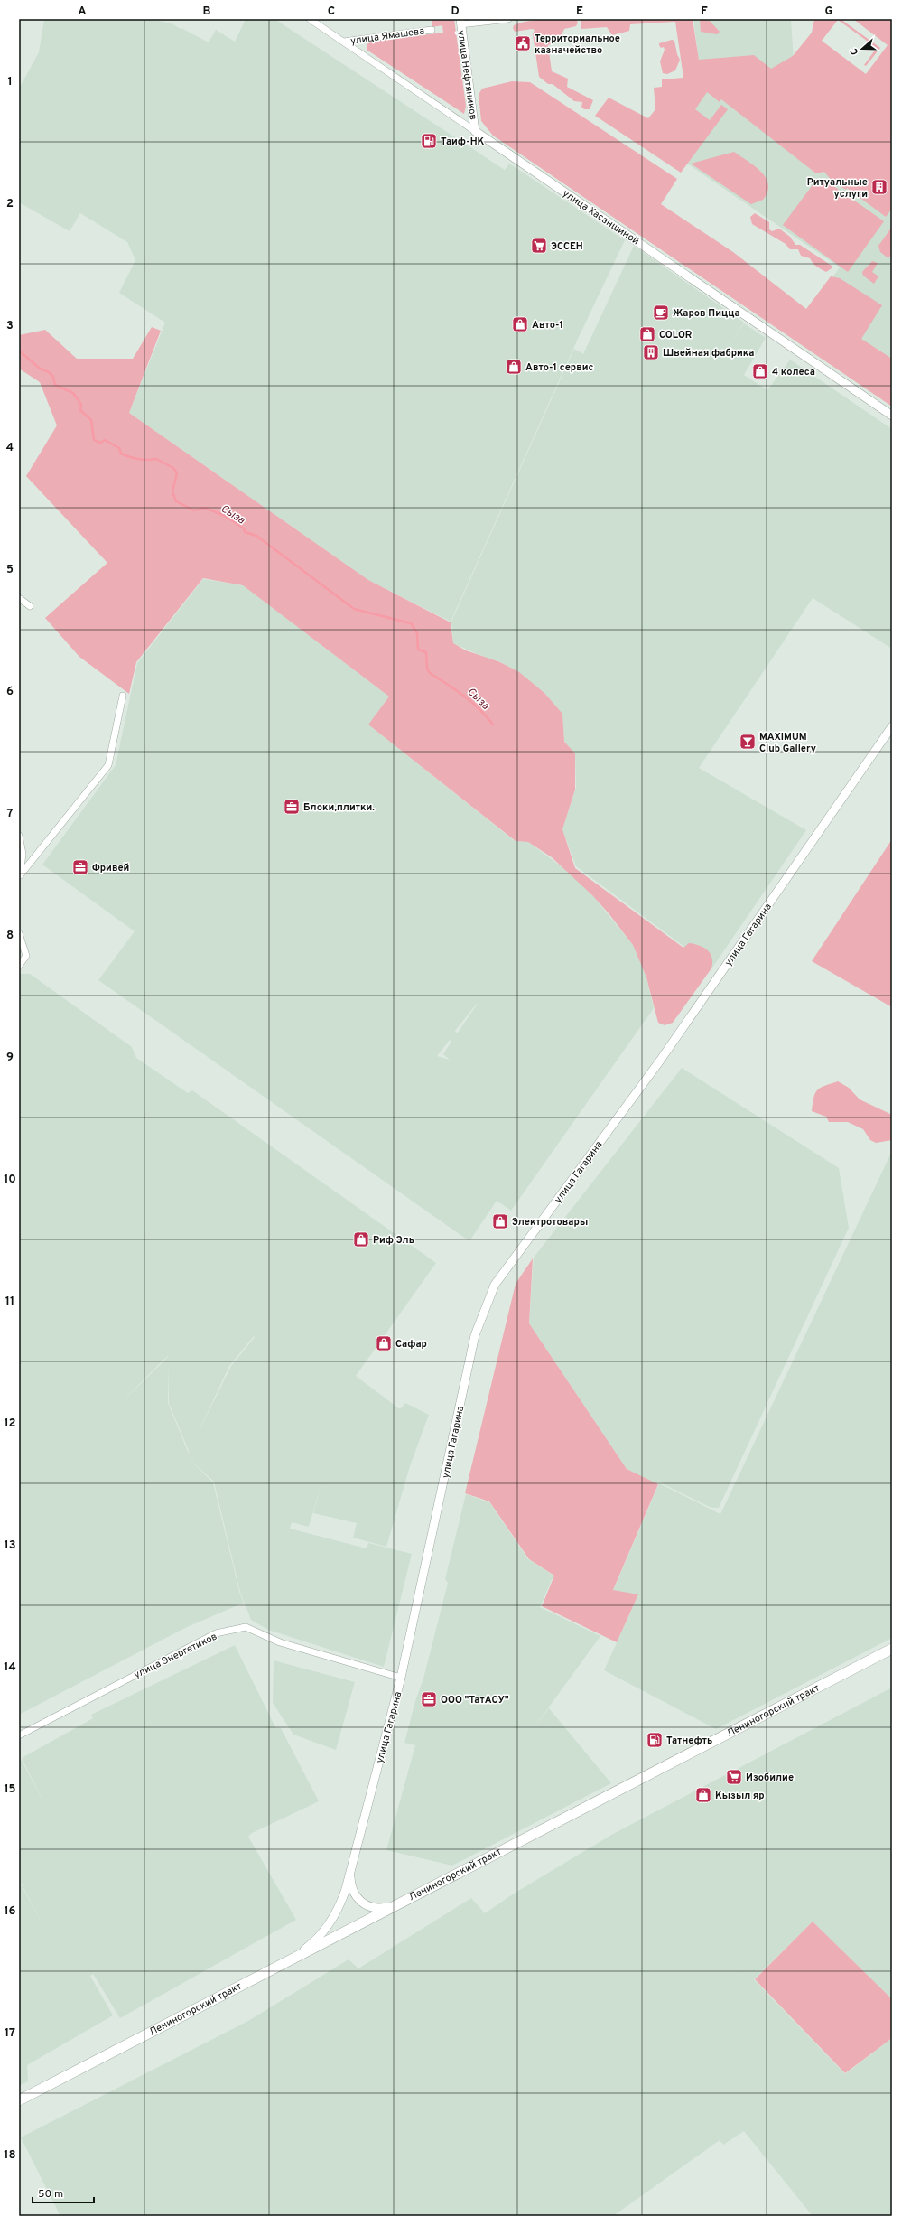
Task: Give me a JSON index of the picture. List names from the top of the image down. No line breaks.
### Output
{"streets":{"main road":["Лениногорский тракт"],"street":["улица Ямашева","улица Нефтяников","улица Хасаншиной","улица Гагарина","улица Энергетиков"]},"crossings":[["улица Ямашева","улица Хасаншиной"],["улица Нефтяников","улица Хасаншиной"],["улица Гагарина","улица Энергетиков"],["улица Гагарина","Лениногорский тракт"]],"water":["Сыза"],"places":{"public building":["Территориальное казначейство"],"fuel station":["Таиф-НК","Татнефть"],"building":["Ритуальные услуги","Швейная фабрика"],"supermarket":["ЭССЕН","Изобилие"],"cafe":["Жаров Пицца"],"shop":["Авто-1","COLOR","Авто-1 сервис","4 колеса","Электротовары","Риф Эль","Сафар","Кызыл яр"],"bar":["MAXIMUM Club Gallery"],"office":["Блоки,плитки.","Фривей","ООО \"ТатАСУ\""]},"scale_bar":"50 m","north":"left","grid":{"columns":["A","B","C","D","E","F","G"],"rows":["1","2","3","4","5","6","7","8","9","10","11","12","13","14","15","16","17","18"]}}
